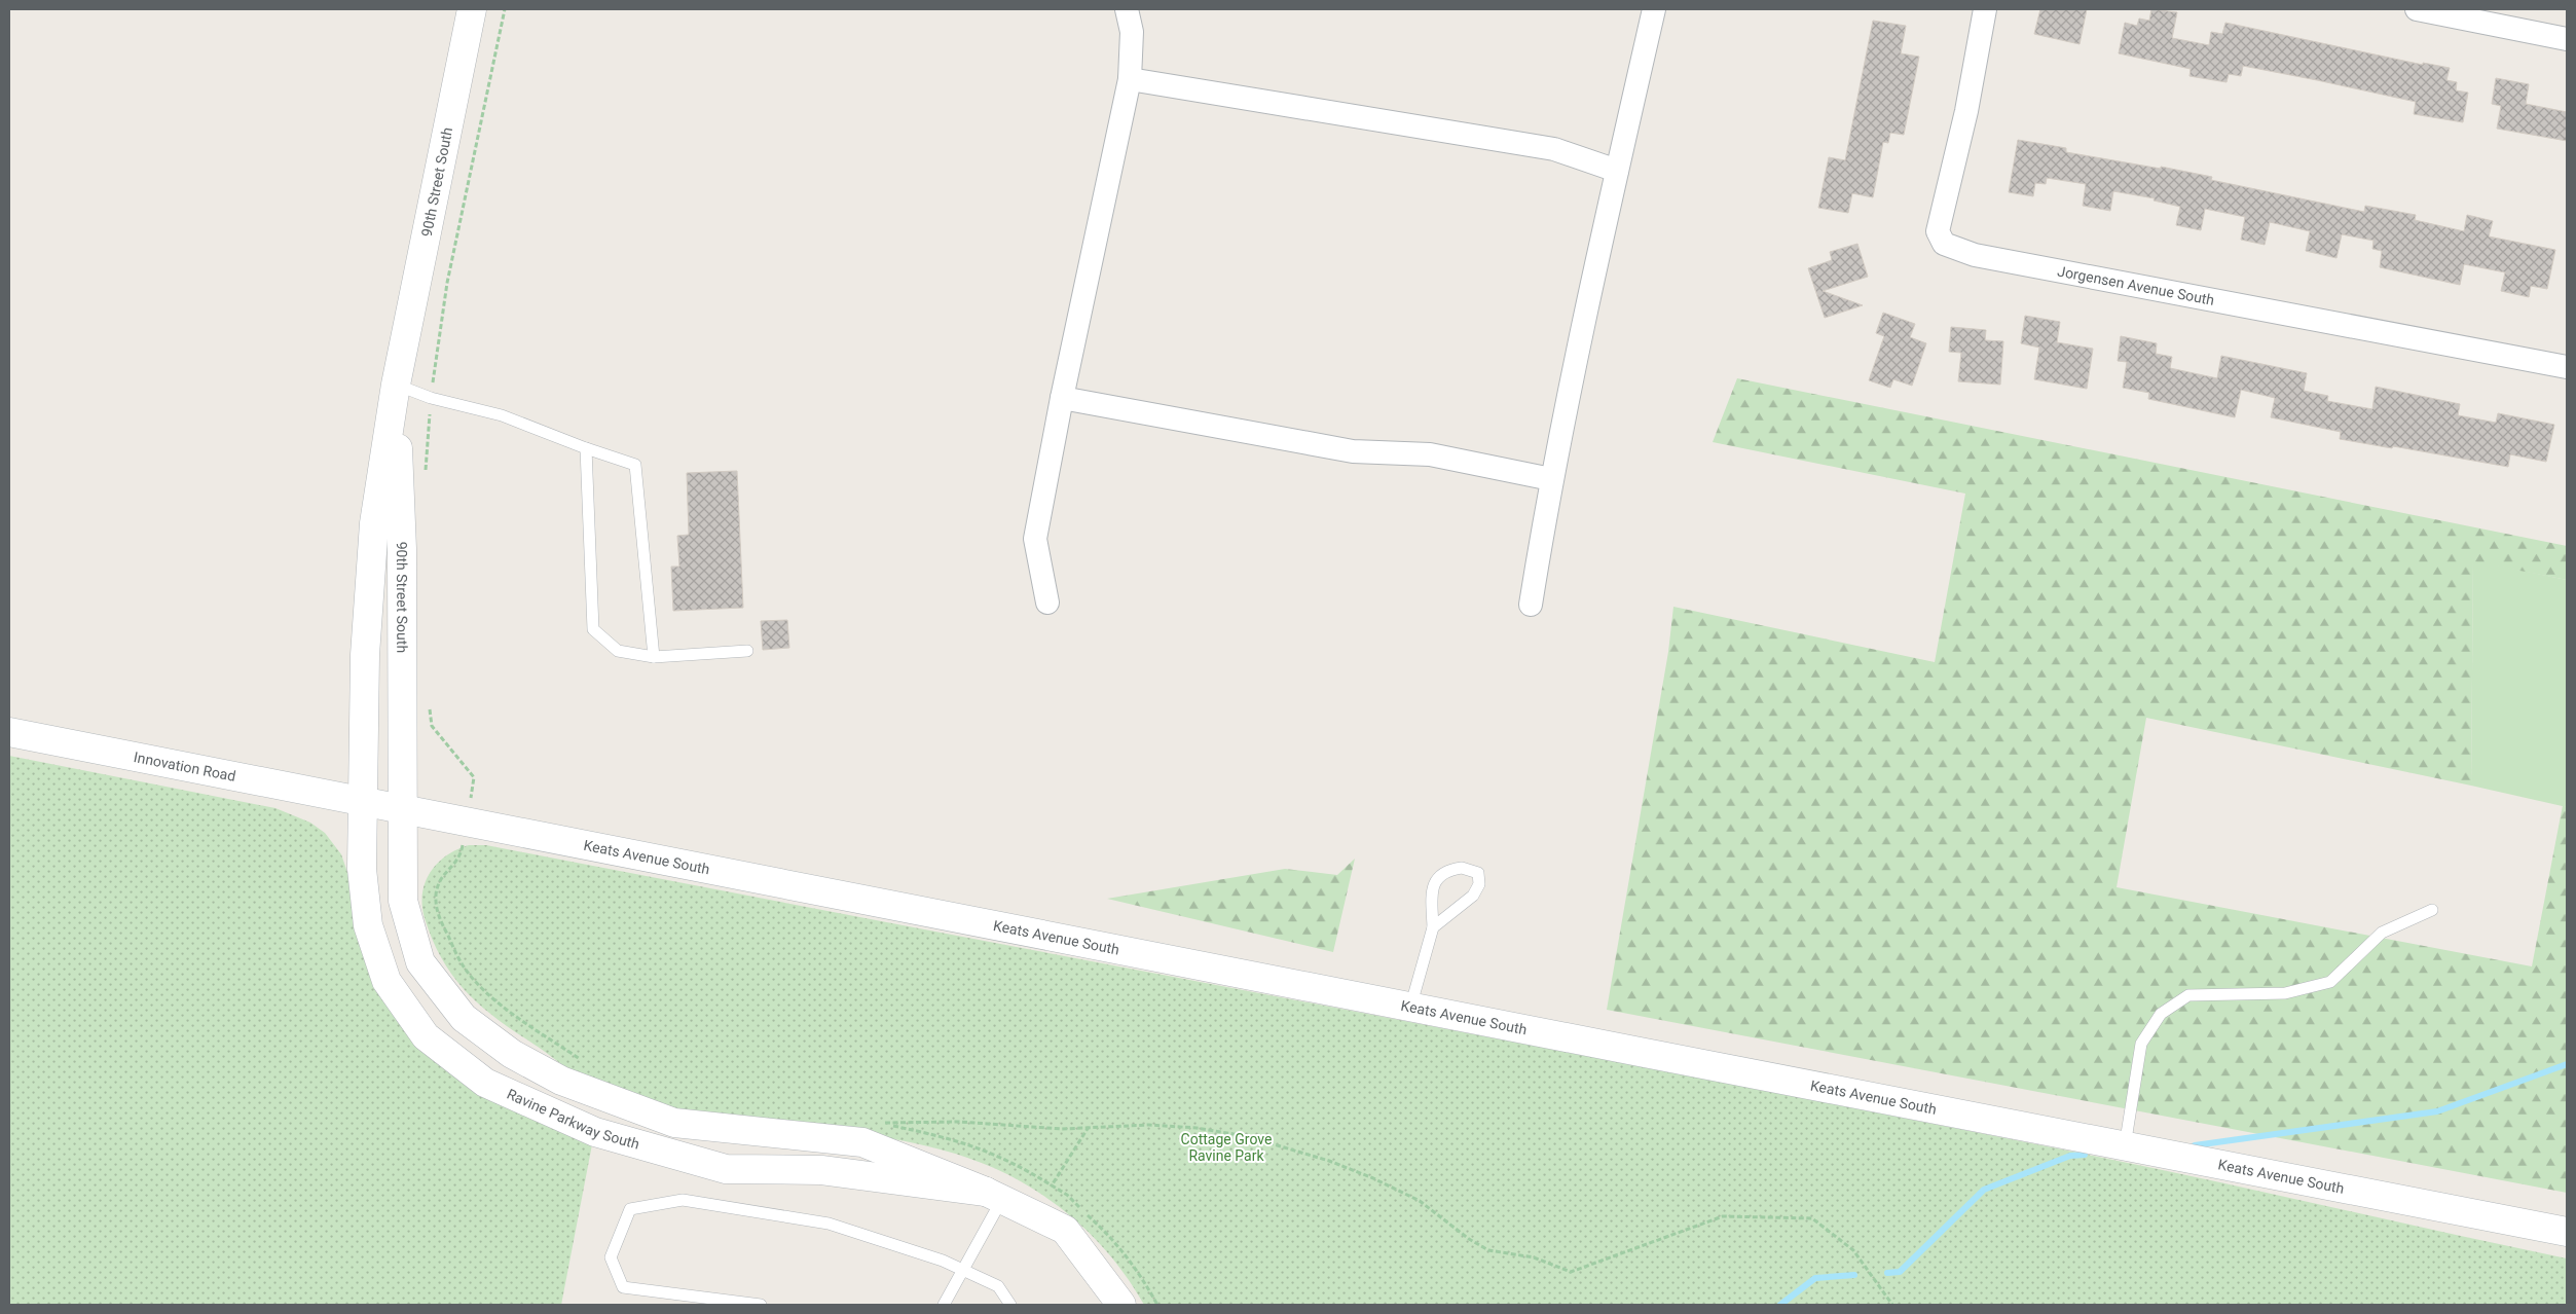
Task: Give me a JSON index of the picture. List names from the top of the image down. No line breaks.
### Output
{"streets":{"street":["90th Street South","Jorgensen Avenue South","Innovation Road","Keats Avenue South","Ravine Parkway South"]},"crossings":[["90th Street South","Innovation Road"],["90th Street South","Keats Avenue South"],["90th Street South","Ravine Parkway South"],["Innovation Road","Keats Avenue South"],["Innovation Road","Ravine Parkway South"],["Keats Avenue South","Ravine Parkway South"]],"parks":["Cottage Grove Ravine Park"]}
